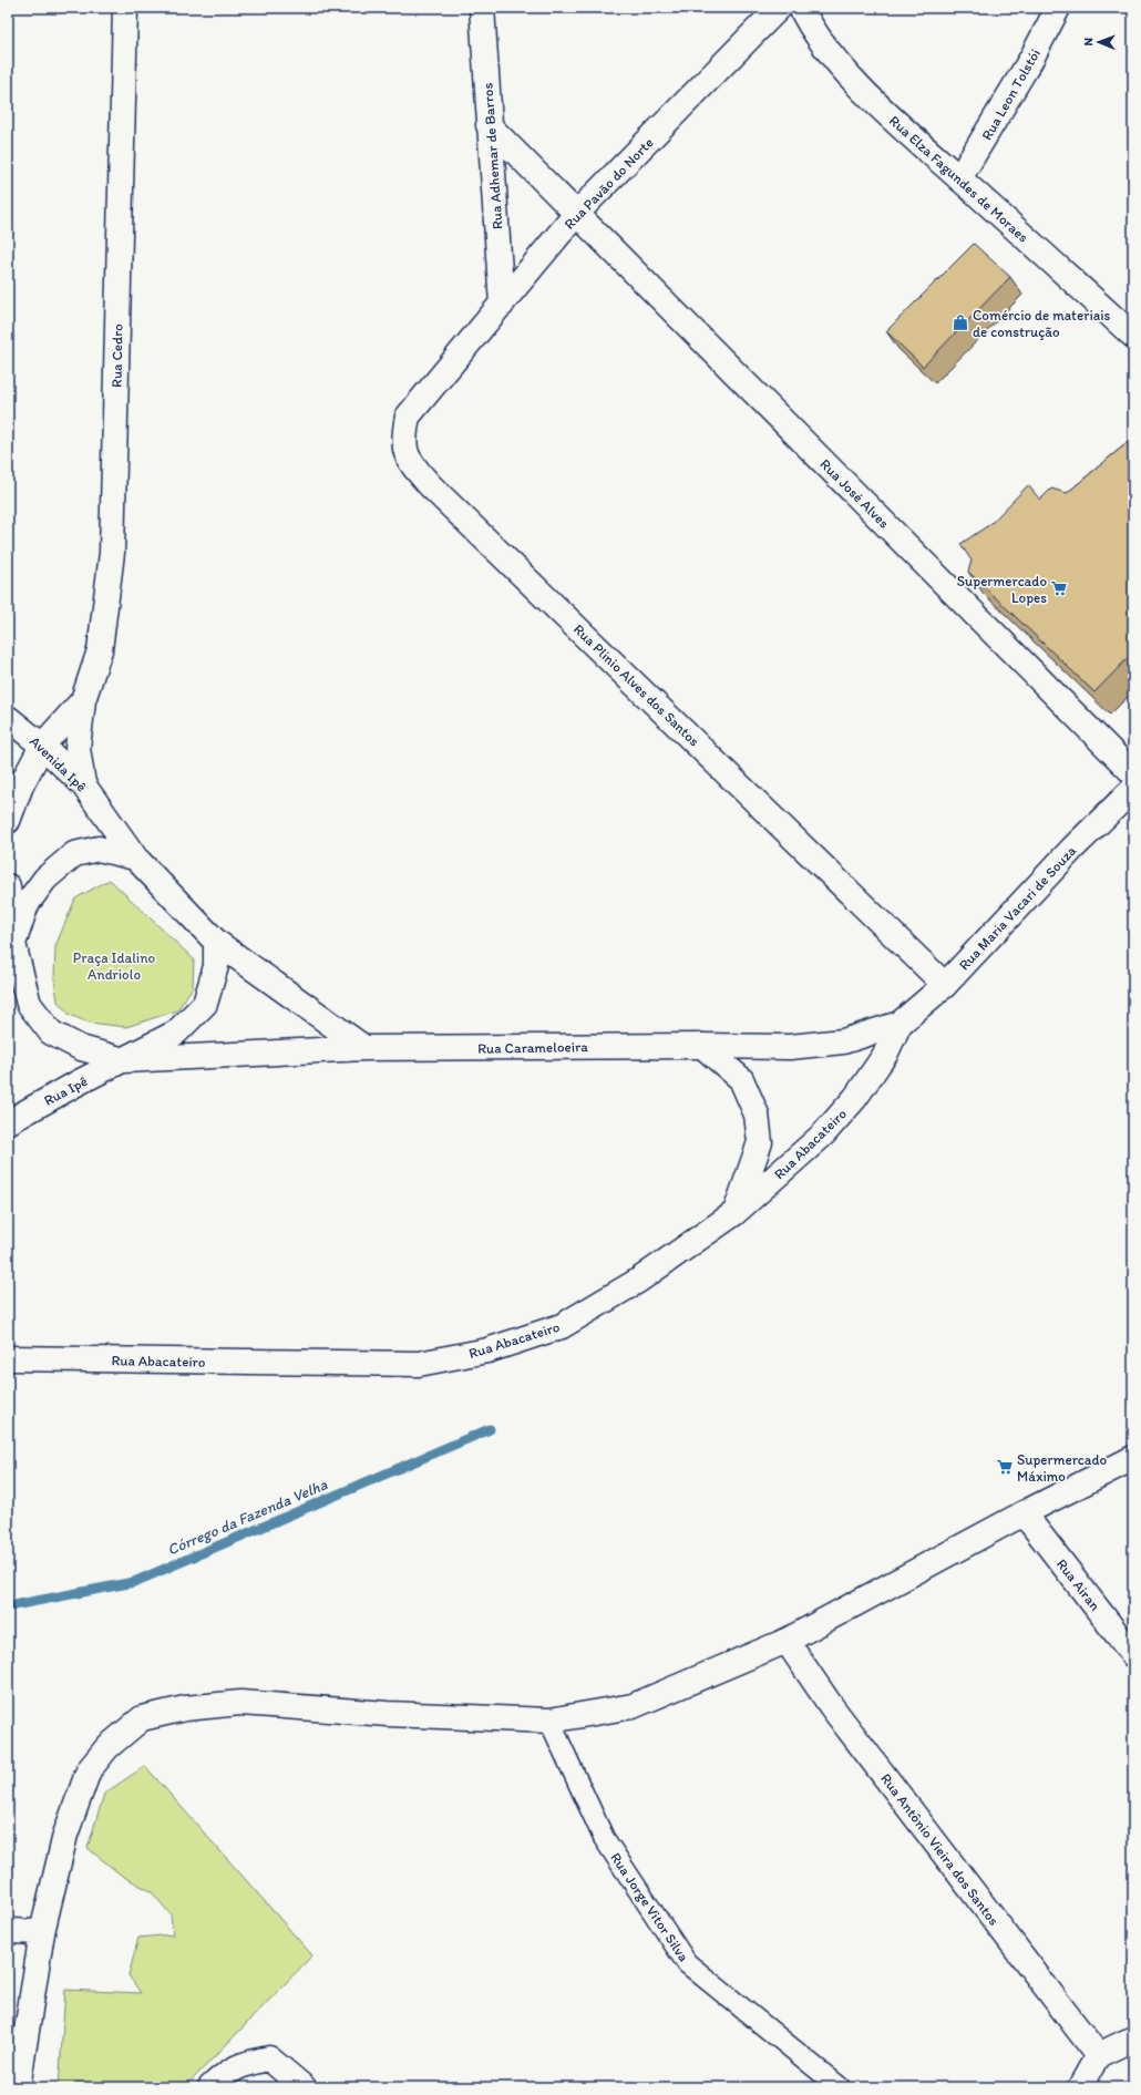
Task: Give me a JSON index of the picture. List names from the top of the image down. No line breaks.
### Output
{"streets":{"street":["Rua Leon Tolstói","Rua Adhemar de Barros","Rua Elza Fagundes de Moraes","Rua Pavão do Norte","Rua Cedro","Rua José Alves","Rua Plinio Alves dos Santos","Avenida Ipê","Rua Maria Vacari de Souza","Rua Carameloeira","Rua Ipê","Rua Abacateiro","Rua Airan","Rua Antônio Vieira dos Santos"],"lane":["Rua Jorge Vitor Silva"]},"crossings":[["Rua Leon Tolstói","Rua Elza Fagundes de Moraes"],["Rua Adhemar de Barros","Rua Pavão do Norte"],["Rua Adhemar de Barros","Rua José Alves"],["Rua Pavão do Norte","Rua José Alves"],["Rua Pavão do Norte","Rua Plinio Alves dos Santos"],["Rua Cedro","Avenida Ipê"],["Rua Plinio Alves dos Santos","Rua Maria Vacari de Souza"],["Rua Maria Vacari de Souza","Rua Carameloeira"],["Rua Maria Vacari de Souza","Rua Abacateiro"],["Rua Carameloeira","Rua Ipê"],["Rua Carameloeira","Rua Abacateiro"]],"water":["Córrego da Fazenda Velha"],"parks":["Praça Idalino Andriolo"],"places":{"shop":["Comércio de materiais de construção"],"supermarket":["Supermercado Lopes","Supermercado Máximo"]},"north":"left"}
